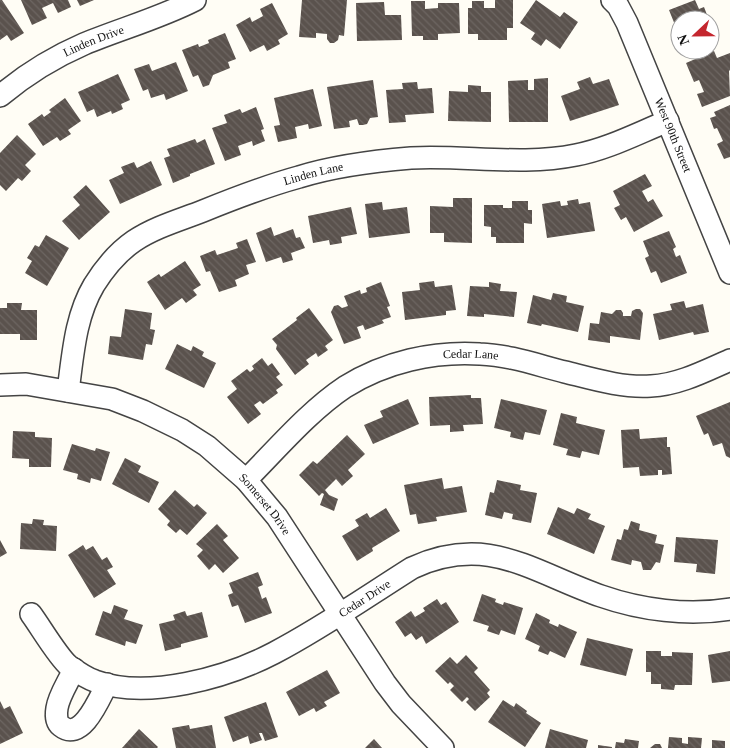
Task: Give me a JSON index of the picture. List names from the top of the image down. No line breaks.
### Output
{"streets":{"street":["Linden Drive","West 90th Street","Linden Lane","Cedar Lane","Somerset Drive","Cedar Drive"]},"crossings":[["West 90th Street","Linden Lane"],["Linden Lane","Somerset Drive"],["Cedar Lane","Somerset Drive"],["Somerset Drive","Cedar Drive"]],"north":"left"}
